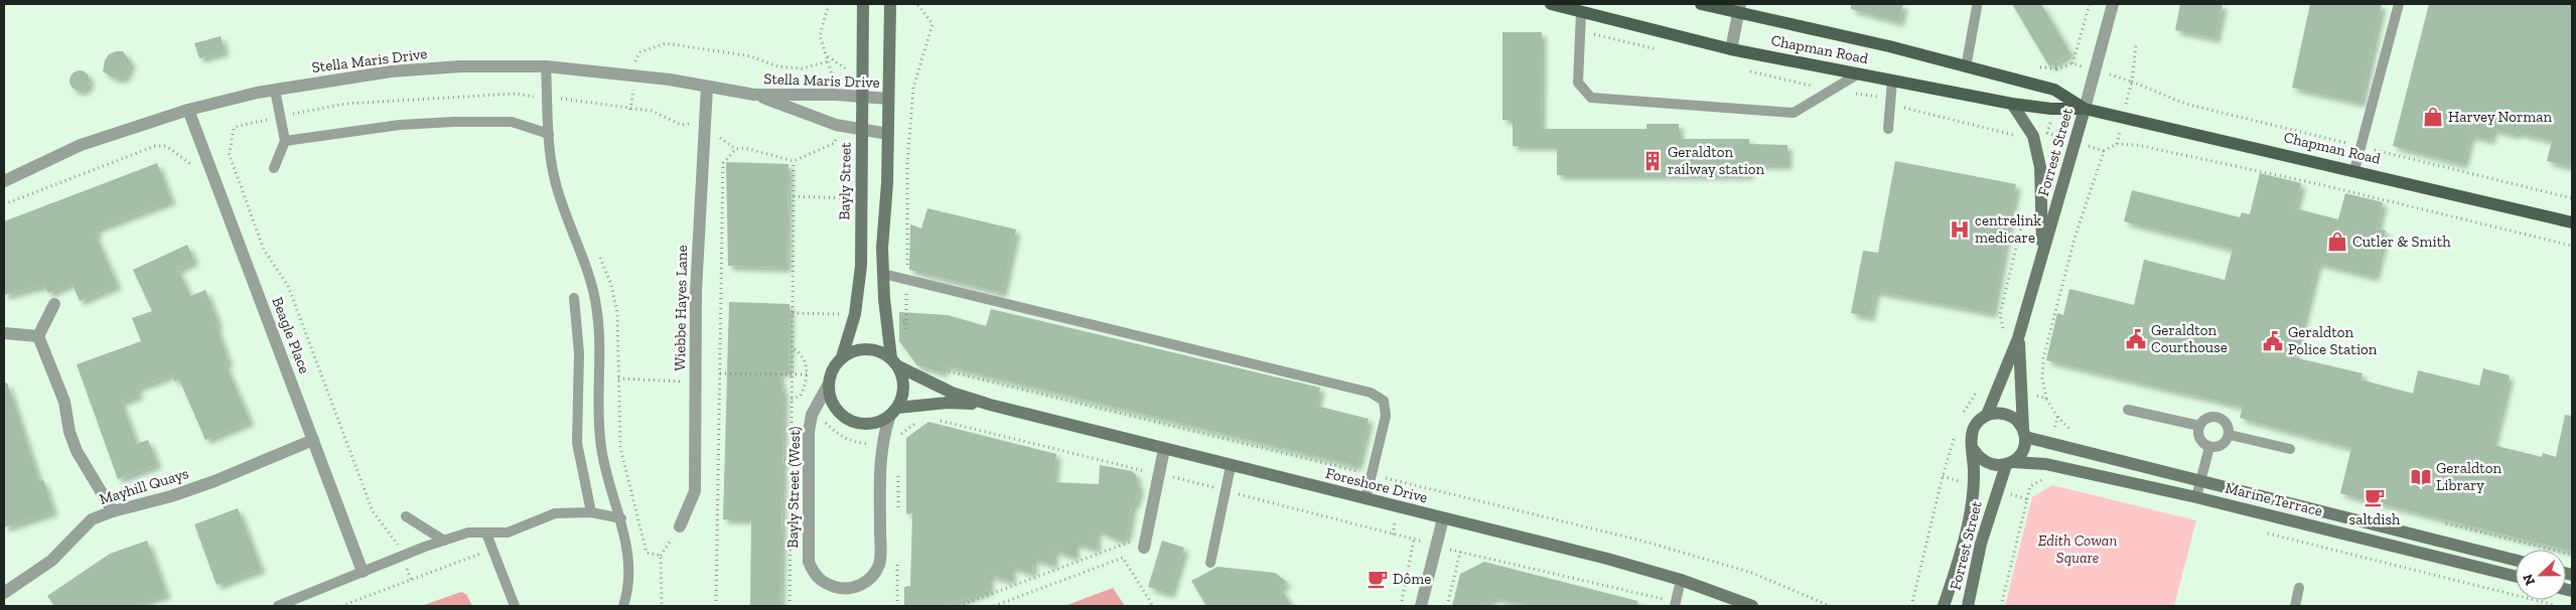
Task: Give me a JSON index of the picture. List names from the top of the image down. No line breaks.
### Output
{"streets":{"main road":["Chapman Road"],"street":["Stella Maris Drive","Forrest Street","Bayly Street","Wiebbe Hayes Lane","Beagle Place","Foreshore Drive","Mayhill Quays","Bayly Street (West)","Marine Terrace"]},"crossings":[["Chapman Road","Forrest Street"],["Stella Maris Drive","Bayly Street"],["Stella Maris Drive","Wiebbe Hayes Lane"],["Stella Maris Drive","Beagle Place"],["Forrest Street","Marine Terrace"],["Bayly Street","Foreshore Drive"],["Bayly Street","Bayly Street (West)"],["Beagle Place","Mayhill Quays"],["Foreshore Drive","Bayly Street (West)"]],"parks":["Edith Cowan Square"],"places":{"shop":["Harvey Norman","Cutler & Smith"],"building":["Geraldton railway station"],"hospital":["centrelink medicare"],"public building":["Geraldton Courthouse","Geraldton Police Station"],"library":["Geraldton Library"],"cafe":["saltdish","Dôme"]},"north":"left"}
